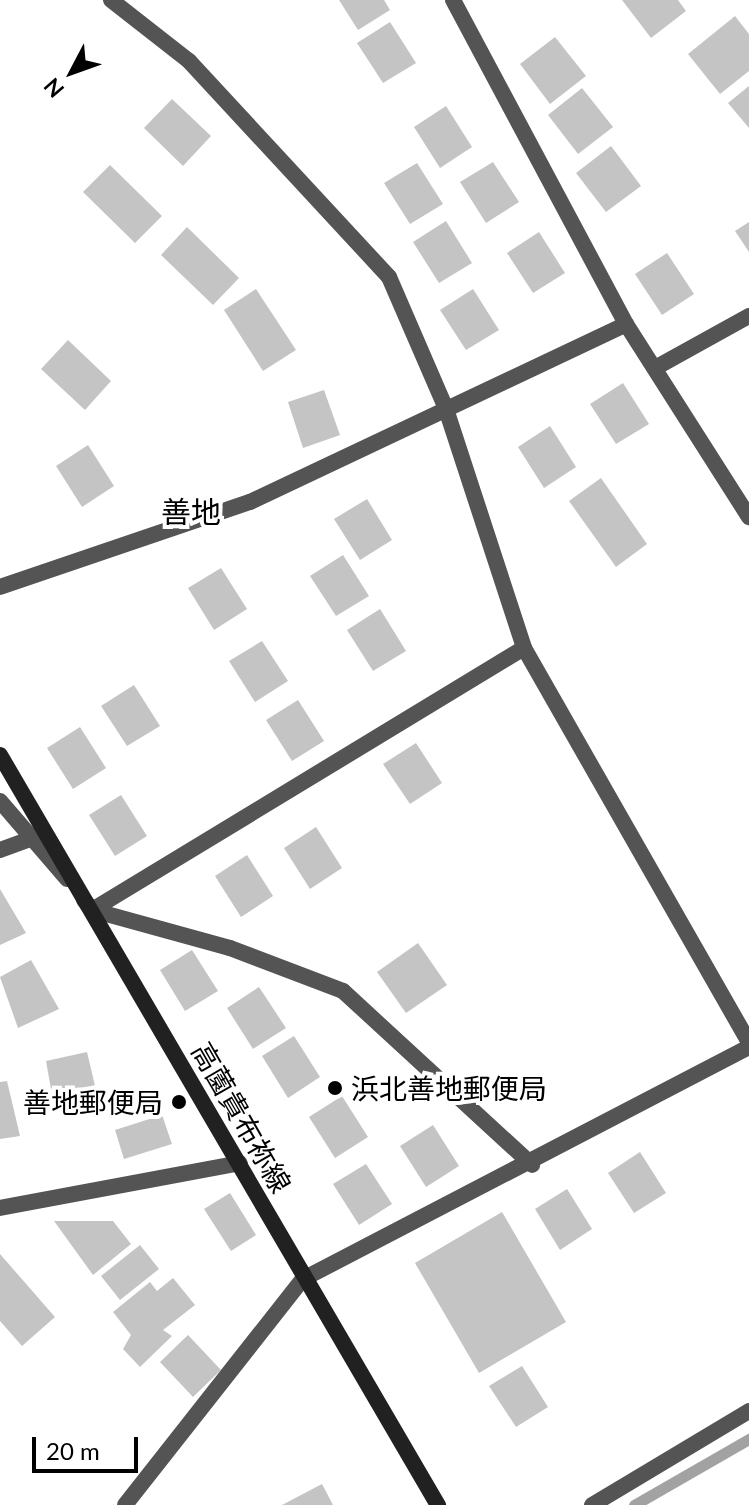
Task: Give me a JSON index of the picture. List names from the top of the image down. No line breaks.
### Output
{"streets":{"main road":["高薗貴布祢線"]},"districts":["善地"],"places":["浜北善地郵便局","善地郵便局"],"scale_bar":"20 m","north":"bottom left"}
